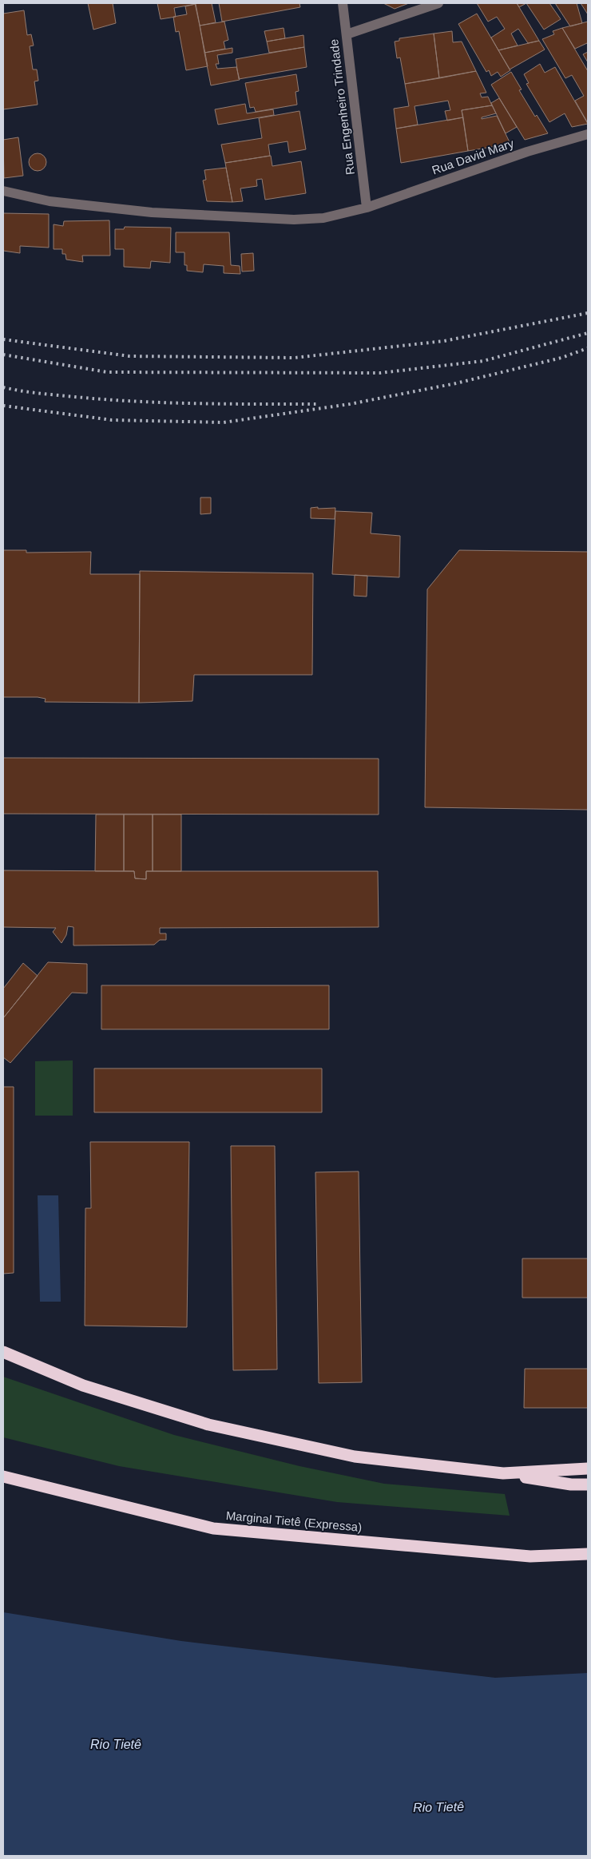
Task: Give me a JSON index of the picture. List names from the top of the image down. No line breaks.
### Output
{"streets":{"highway":["Marginal Tietê (Expressa)"],"street":["Rua Engenheiro Trindade","Rua David Mary"]},"crossings":[["Rua Engenheiro Trindade","Rua David Mary"]],"water":["Rio Tietê"]}
